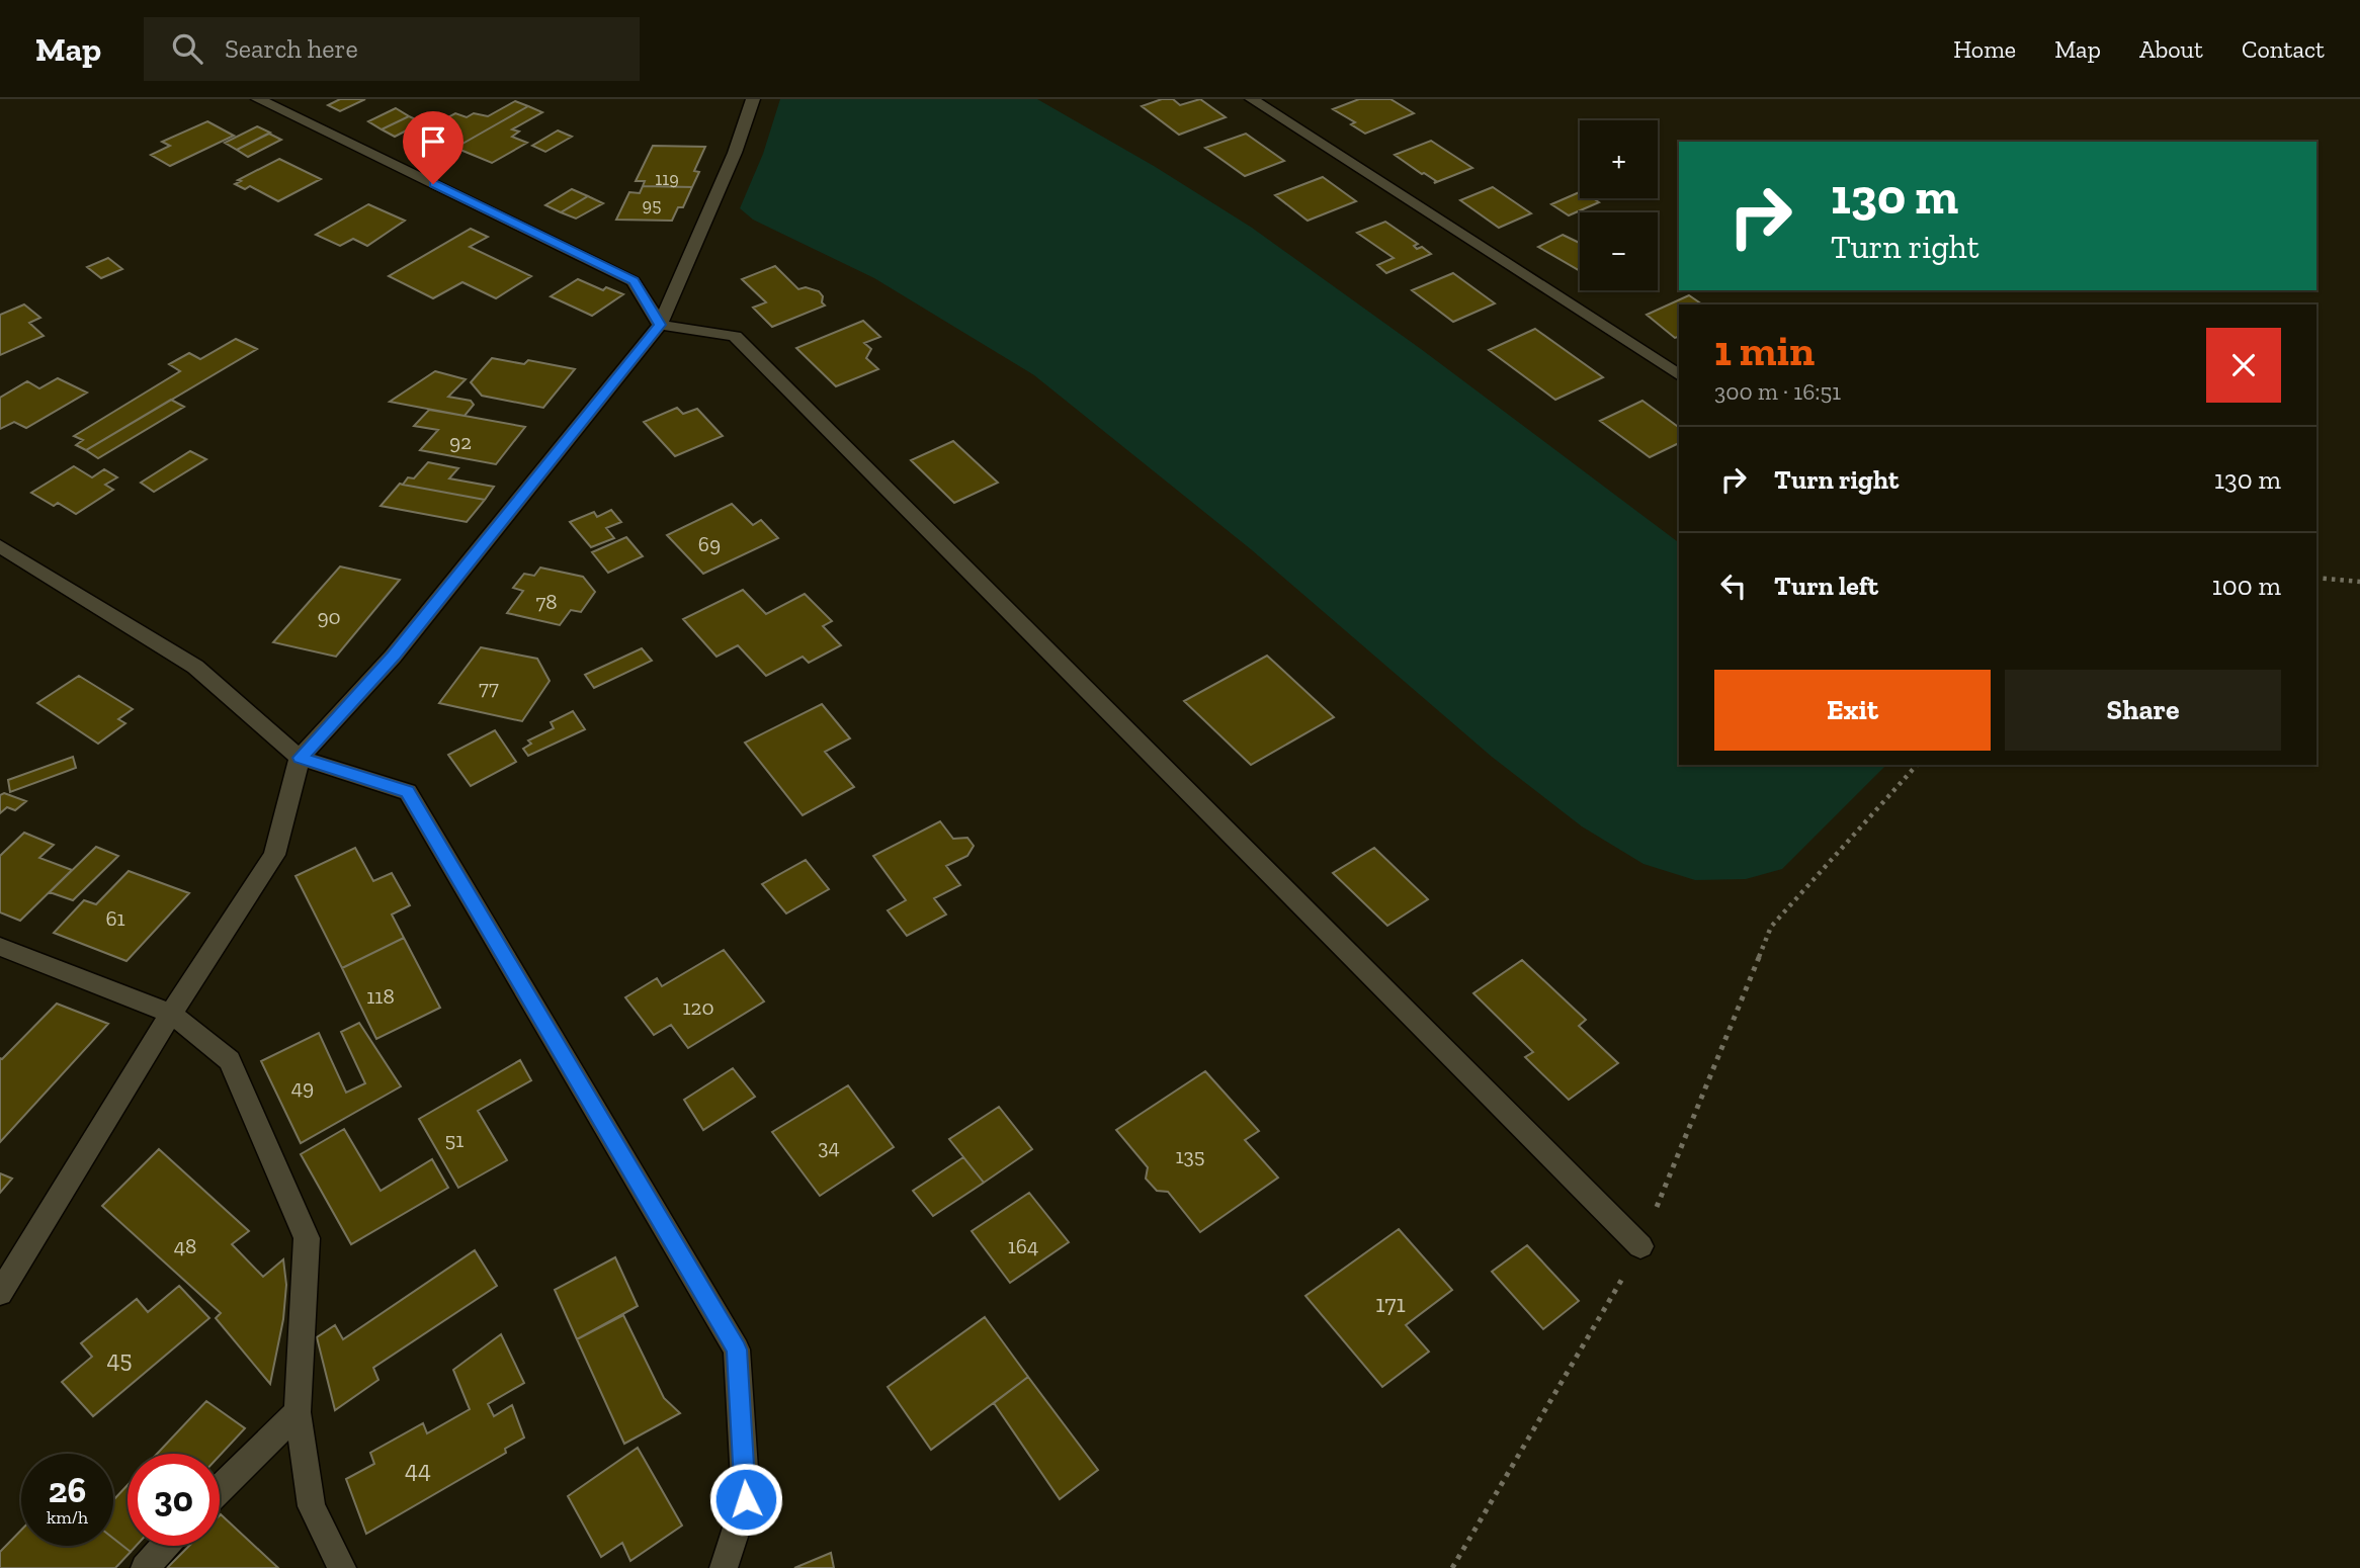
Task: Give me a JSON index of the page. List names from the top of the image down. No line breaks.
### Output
{"house_numbers":["119","95","92","69","78","90","77","61","118","120","49","51","34","135","48","164","171","45","44"],"page":{"header":"Map","search":"Search here","nav":["Home","Map","About","Contact"],"map_buttons":["+","−"],"turn":["130 m","Turn right"],"heading":["1 min","300 m · 16:51"],"list":[{"name":"Turn right","value":"130 m"},{"name":"Turn left","value":"100 m"}],"buttons":["Exit","Share"],"speed":"26 km/h","limit":"30"}}
